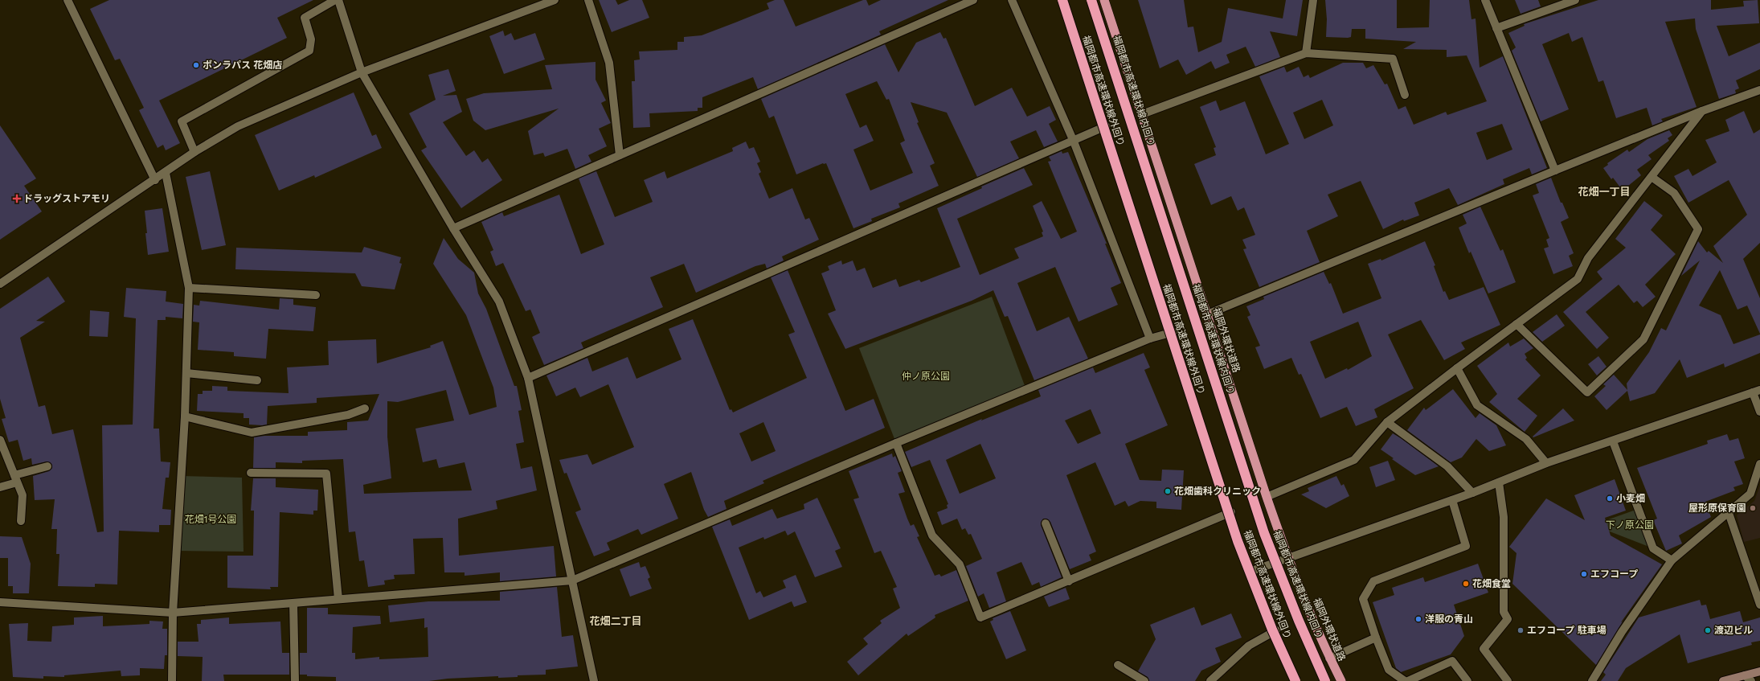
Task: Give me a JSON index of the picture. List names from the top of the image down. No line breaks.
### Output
{"streets":{"highway":["福岡都市高速環状線外回り","福岡都市高速環状線内回り","福岡外環状道路"]},"districts":["花畑一丁目","花畑二丁目"],"parks":["仲ノ原公園","花畑1号公園","下ノ原公園"],"places":{"other":["ボンラパス 花畑店","花畑歯科クリニック","小麦畑","屋形原保育園","エフコープ","花畑食堂","洋服の青山","エフコープ 駐車場","渡辺ビル"],"health":["ドラッグストアモリ"]}}
